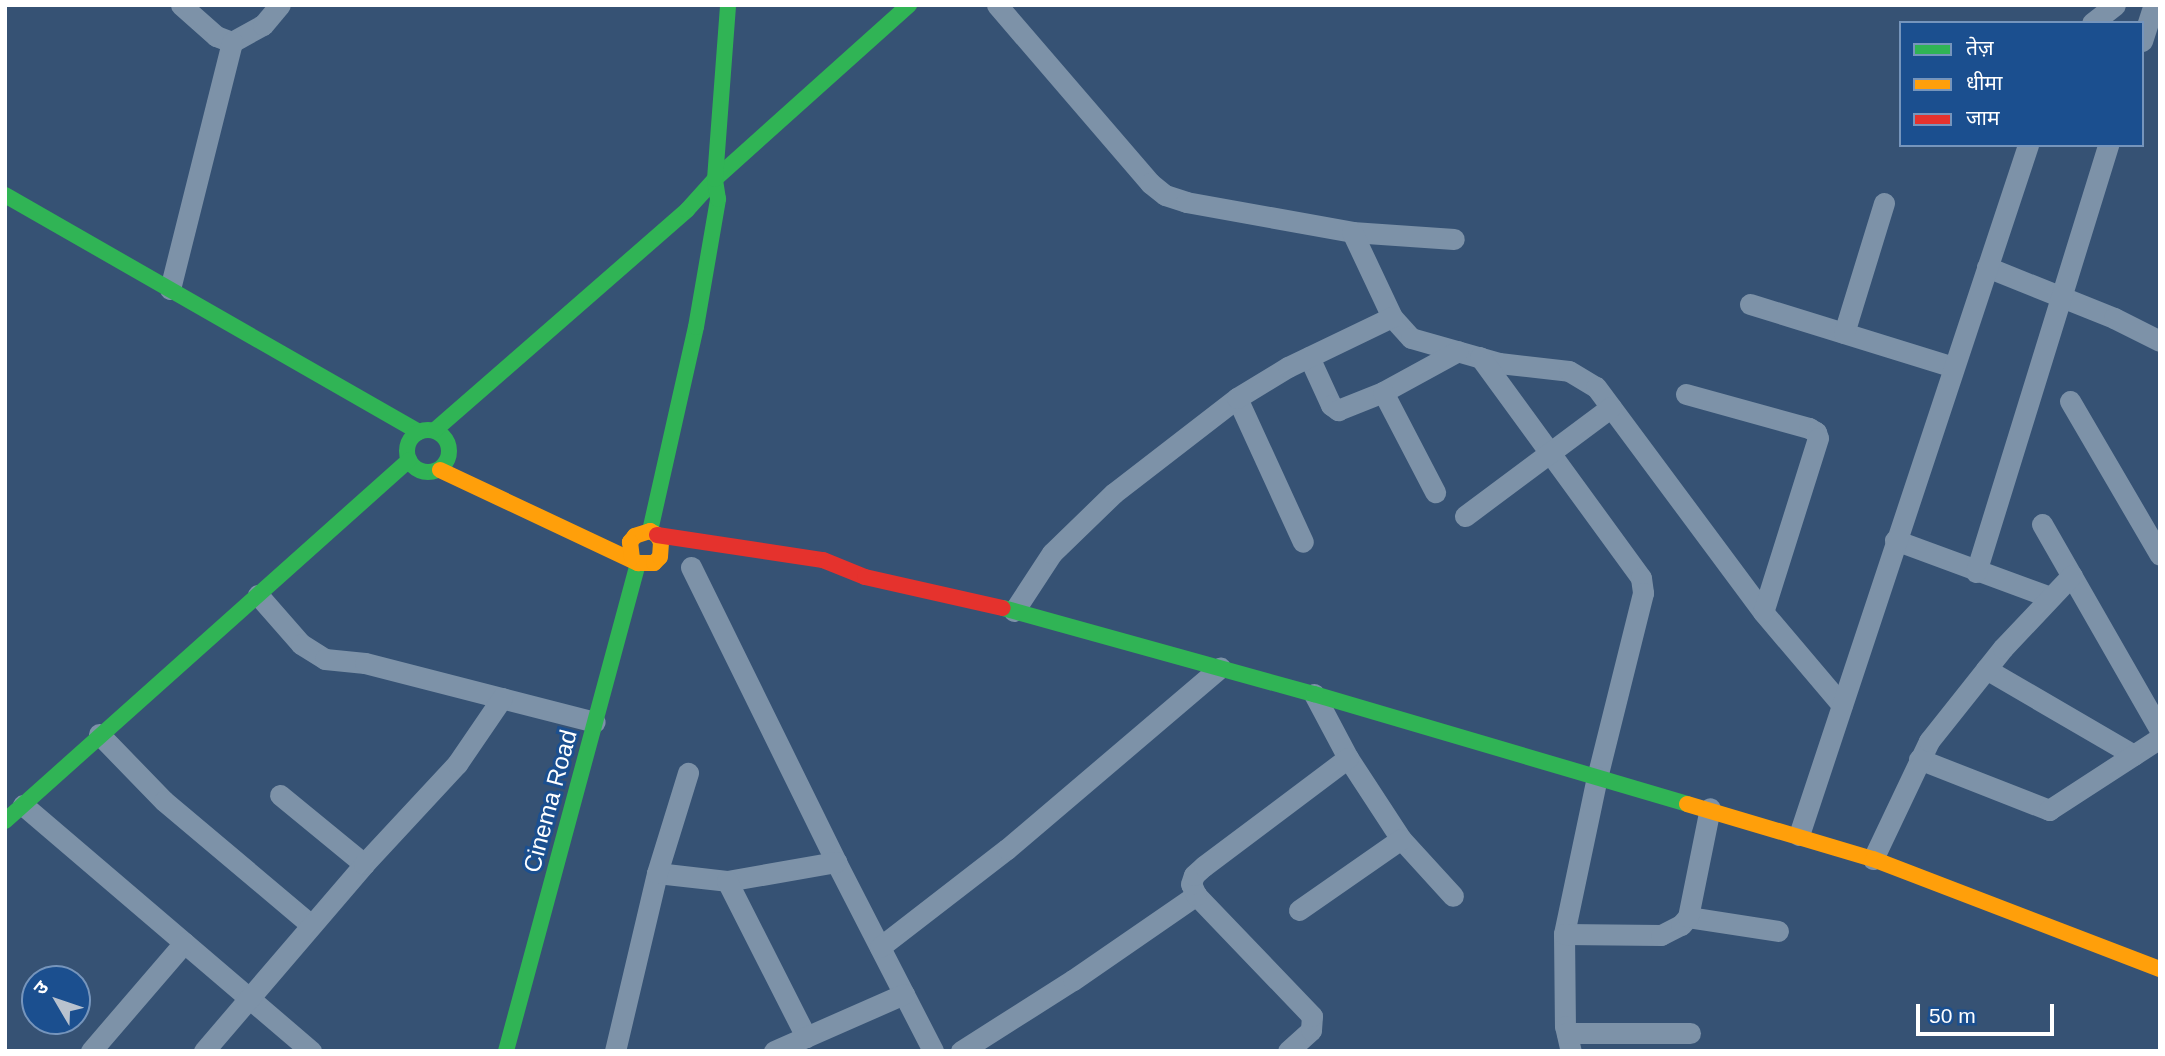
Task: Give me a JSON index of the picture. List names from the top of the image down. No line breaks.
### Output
{"streets":{"main road":["Cinema Road"]},"legend":["तेज़","धीमा","जाम"],"scale_bar":"50 m","north":"top left"}
